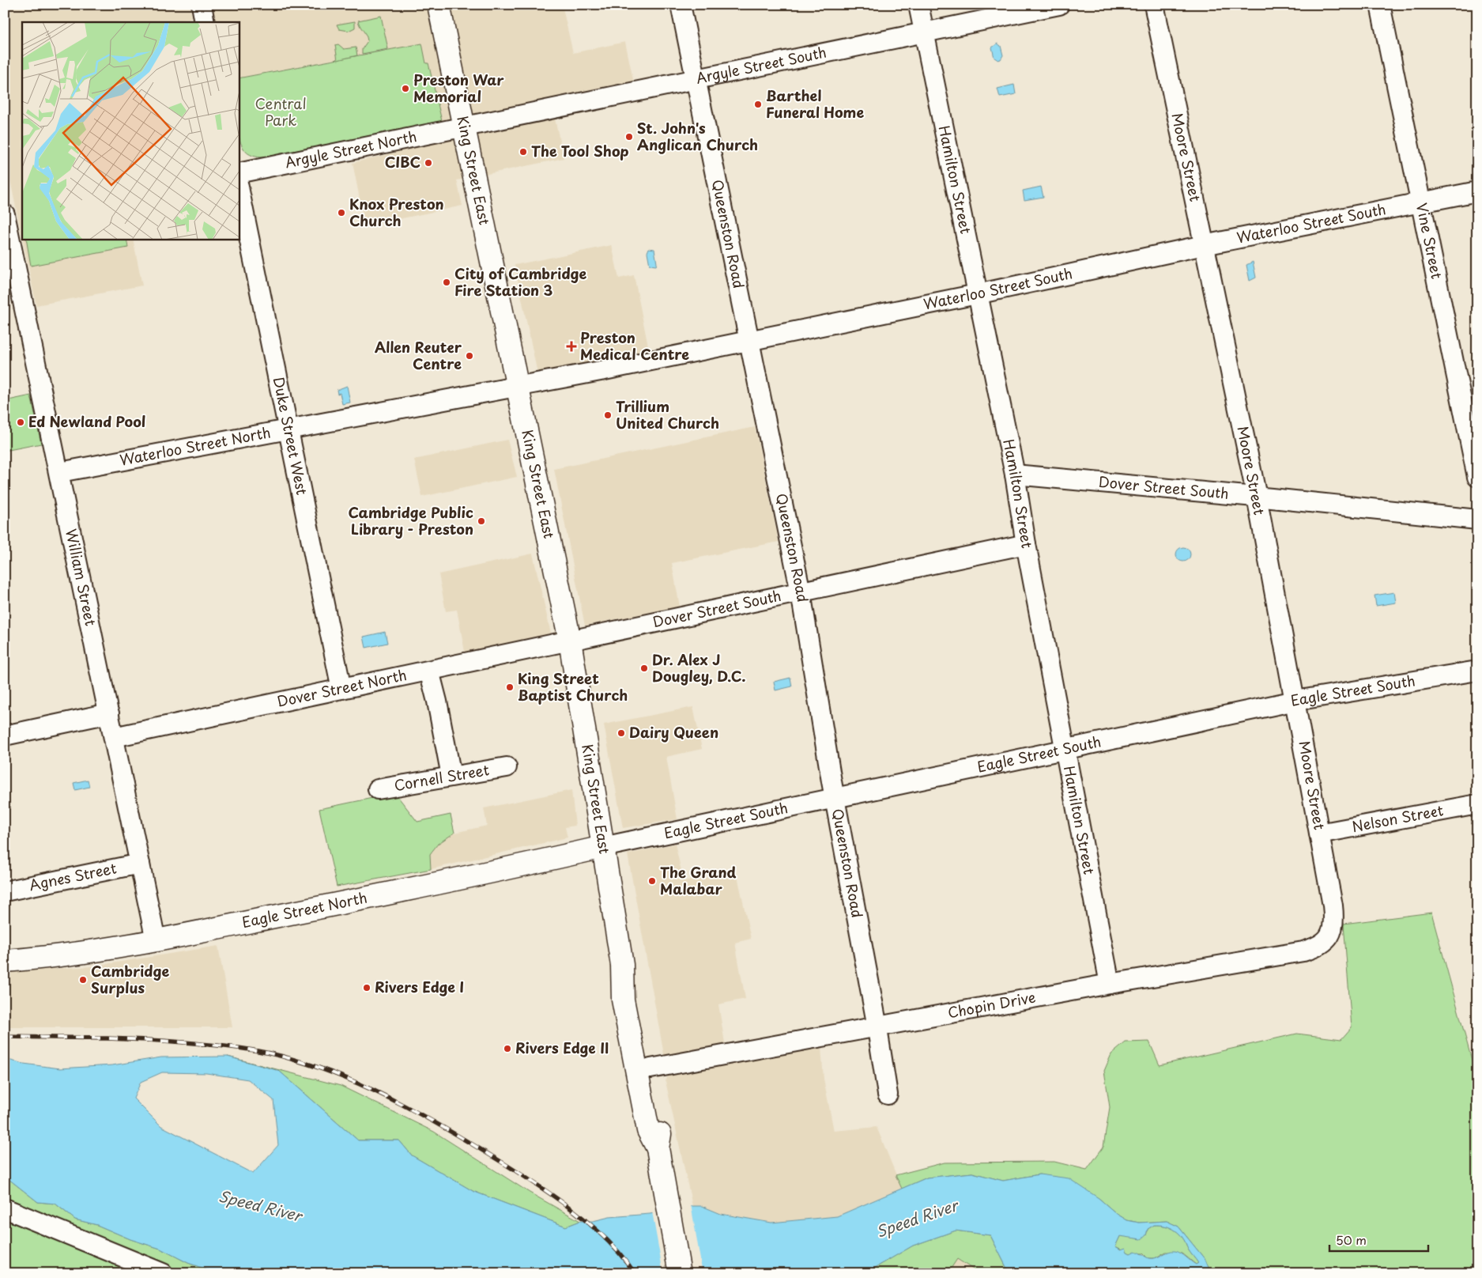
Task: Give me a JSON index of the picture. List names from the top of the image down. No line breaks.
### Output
{"streets":{"main road":["King Street East","Eagle Street North"],"street":["Argyle Street South","Argyle Street North","Moore Street","Hamilton Street","Waterloo Street South","Queenston Road","Vine Street","Duke Street West","Waterloo Street North","Dover Street South","William Street","Dover Street North","Eagle Street South","Cornell Street","Nelson Street","Agnes Street","Chopin Drive"]},"crossings":[["Argyle Street South","Argyle Street North"],["Argyle Street South","King Street East"],["Argyle Street South","Hamilton Street"],["Argyle Street South","Queenston Road"],["Argyle Street North","King Street East"],["Moore Street","Waterloo Street South"],["Moore Street","Dover Street South"],["Moore Street","Eagle Street South"],["Moore Street","Nelson Street"],["Moore Street","Chopin Drive"],["King Street East","Waterloo Street South"],["King Street East","Waterloo Street North"],["King Street East","Dover Street South"],["King Street East","Dover Street North"],["King Street East","Eagle Street South"],["King Street East","Eagle Street North"],["King Street East","Chopin Drive"],["Hamilton Street","Waterloo Street South"],["Hamilton Street","Dover Street South"],["Hamilton Street","Eagle Street South"],["Hamilton Street","Chopin Drive"],["Waterloo Street South","Queenston Road"],["Waterloo Street South","Vine Street"],["Waterloo Street South","Waterloo Street North"],["Queenston Road","Dover Street South"],["Queenston Road","Eagle Street South"],["Queenston Road","Chopin Drive"],["Duke Street West","Waterloo Street North"],["Duke Street West","Dover Street North"],["Waterloo Street North","William Street"],["Dover Street South","Dover Street North"],["William Street","Dover Street North"],["William Street","Agnes Street"],["William Street","Eagle Street North"],["Eagle Street South","Eagle Street North"]],"water":["Speed River"],"parks":["Central Park"],"places":{"other":["Preston War Memorial","Barthel Funeral Home","St. John's Anglican Church","The Tool Shop","CIBC","Knox Preston Church","City of Cambridge Fire Station 3","Allen Reuter Centre","Trillium United Church","Ed Newland Pool","Cambridge Public Library - Preston","Dr. Alex J Dougley, D.C.","King Street Baptist Church","Dairy Queen","The Grand Malabar","Cambridge Surplus","Rivers Edge I","Rivers Edge II"],"health":["Preston Medical Centre"]},"scale_bar":"50 m"}
